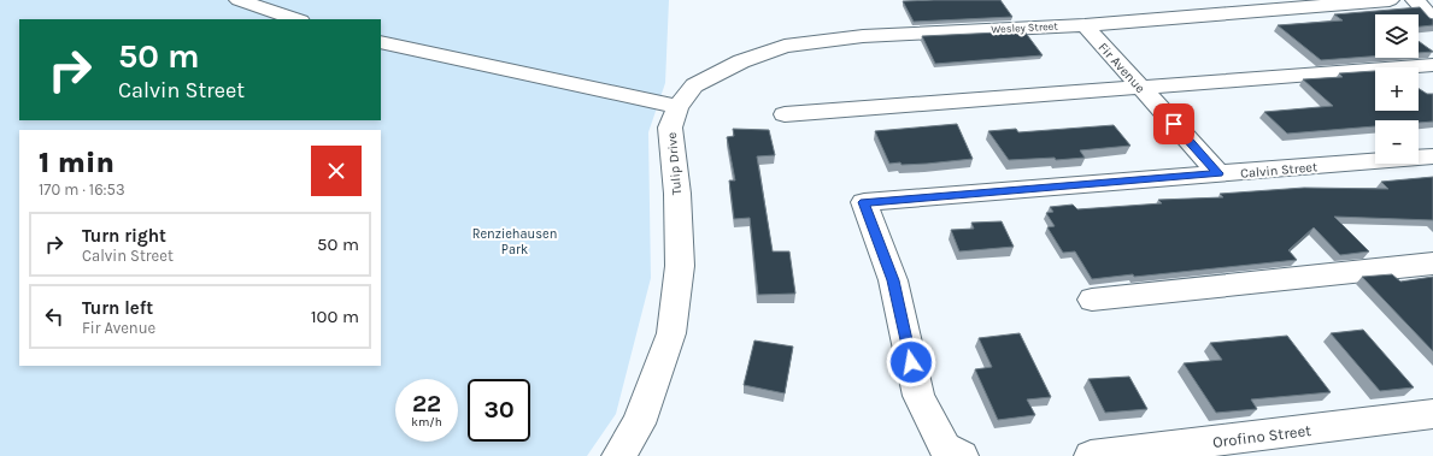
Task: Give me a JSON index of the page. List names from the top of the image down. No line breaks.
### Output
{"streets":{"street":["Wesley Street","Fir Avenue","Tulip Drive","Calvin Street","Orofino Street"]},"crossings":[["Wesley Street","Fir Avenue"],["Wesley Street","Tulip Drive"],["Fir Avenue","Calvin Street"]],"parks":["Renziehausen Park"],"page":{"map_buttons":["+","−"],"turn":["50 m","Calvin Street"],"heading":["1 min","170 m · 16:53"],"list":[{"name":"Turn right","note":"Calvin Street","value":"50 m"},{"name":"Turn left","note":"Fir Avenue","value":"100 m"}],"speed":"22 km/h","limit":"30"}}
